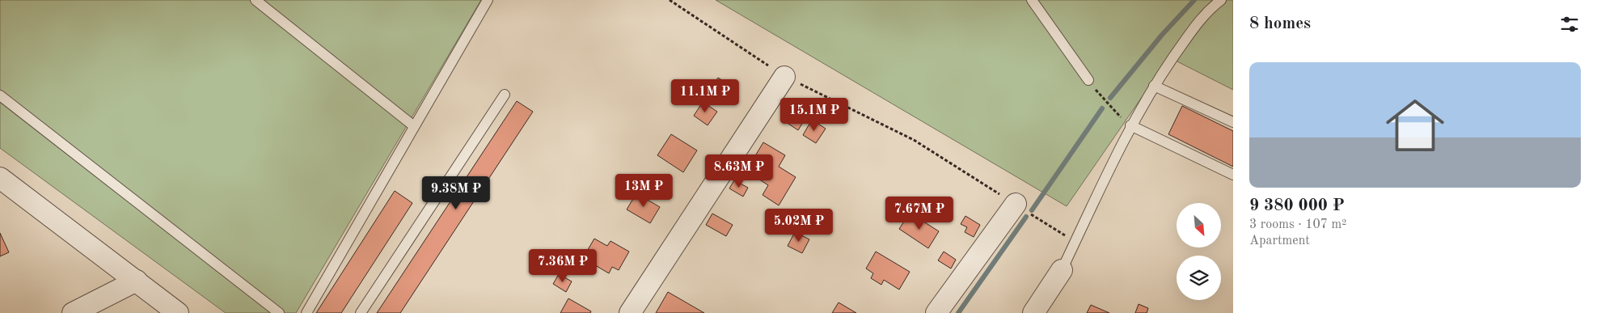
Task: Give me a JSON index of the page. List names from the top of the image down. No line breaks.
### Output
{"north":"bottom right","page":{"heading":"8 homes","list":[{"name":"9 380 000 ₽","note":"3 rooms · 107 m² · Apartment"}],"price":["11.1M ₽","15.1M ₽","8.63M ₽","13M ₽","9.38M ₽","7.67M ₽","5.02M ₽","7.36M ₽"]}}
